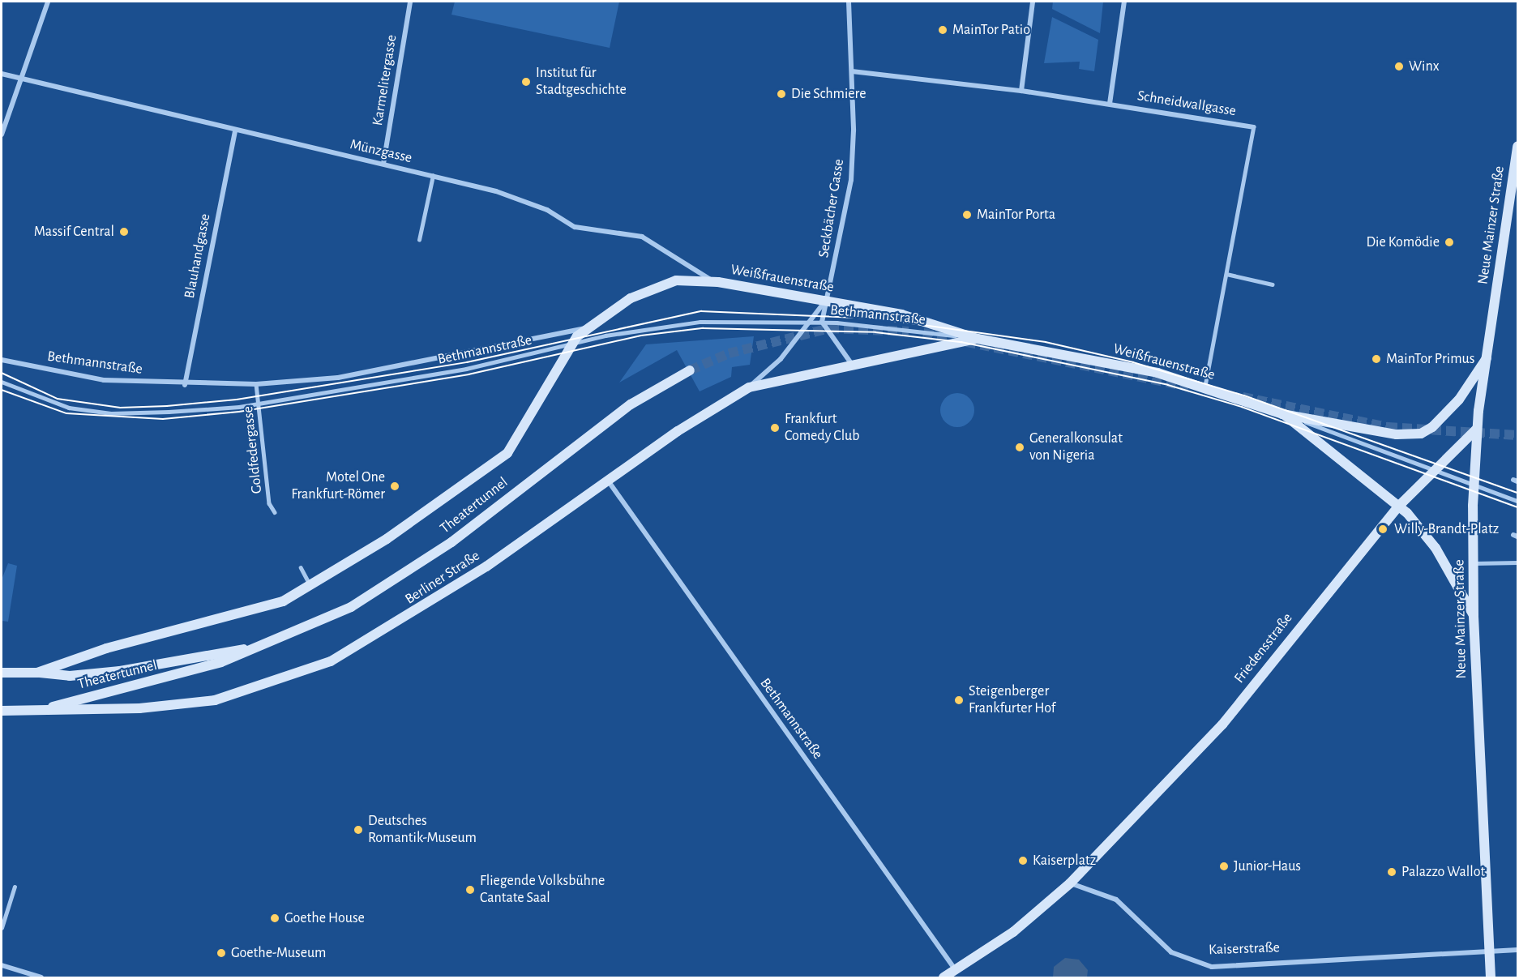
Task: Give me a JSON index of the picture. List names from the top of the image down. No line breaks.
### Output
{"streets":{"street":["Karmelitergasse","Schneidwallgasse","Münzgasse","Seckbächer Gasse","Neue Mainzer Straße","Blauhandgasse","Weißfrauenstraße","Bethmannstraße","Theatertunnel","Berliner Straße","Friedensstraße","Kaiserstraße"],"lane":["Goldfedergasse"]},"crossings":[["Karmelitergasse","Münzgasse"],["Schneidwallgasse","Seckbächer Gasse"],["Schneidwallgasse","Weißfrauenstraße"],["Münzgasse","Blauhandgasse"],["Münzgasse","Weißfrauenstraße"],["Seckbächer Gasse","Weißfrauenstraße"],["Seckbächer Gasse","Bethmannstraße"],["Seckbächer Gasse","Berliner Straße"],["Neue Mainzer Straße","Weißfrauenstraße"],["Neue Mainzer Straße","Friedensstraße"],["Neue Mainzer Straße","Kaiserstraße"],["Blauhandgasse","Bethmannstraße"],["Weißfrauenstraße","Bethmannstraße"],["Weißfrauenstraße","Berliner Straße"],["Weißfrauenstraße","Friedensstraße"],["Bethmannstraße","Goldfedergasse"],["Bethmannstraße","Berliner Straße"],["Theatertunnel","Berliner Straße"],["Friedensstraße","Kaiserstraße"]],"places":["MainTor Patio","Winx","Institut für Stadtgeschichte","Die Schmiere","MainTor Porta","Massif Central","Die Komödie","MainTor Primus","Frankfurt Comedy Club","Generalkonsulat von Nigeria","Motel One Frankfurt-Römer","Willy-Brandt-Platz","Steigenberger Frankfurter Hof","Deutsches Romantik-Museum","Kaiserplatz","Junior-Haus","Palazzo Wallot","Fliegende Volksbühne Cantate Saal","Goethe House","Goethe-Museum"]}
